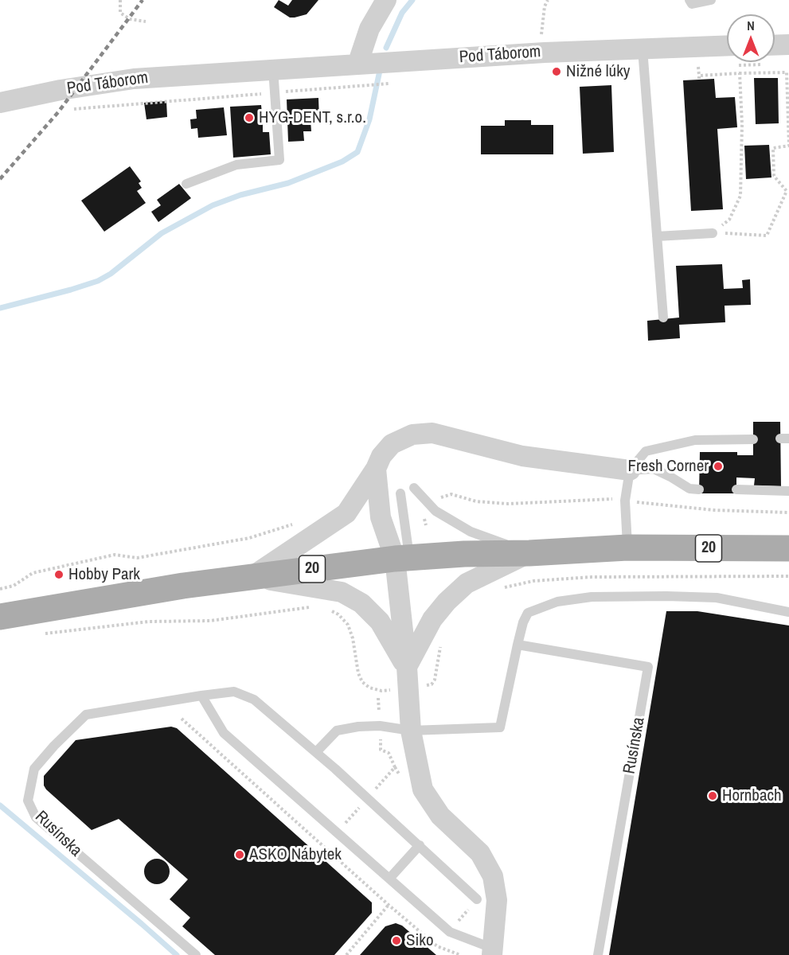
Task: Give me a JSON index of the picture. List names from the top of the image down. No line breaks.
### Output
{"streets":{"main road":["20"],"street":["Pod Táborom"],"lane":["Rusínska"]},"places":["Nižné lúky","HYG-DENT, s.r.o.","Fresh Corner","Hobby Park","Hornbach","ASKO Nábytek","Siko"],"north":"top"}
